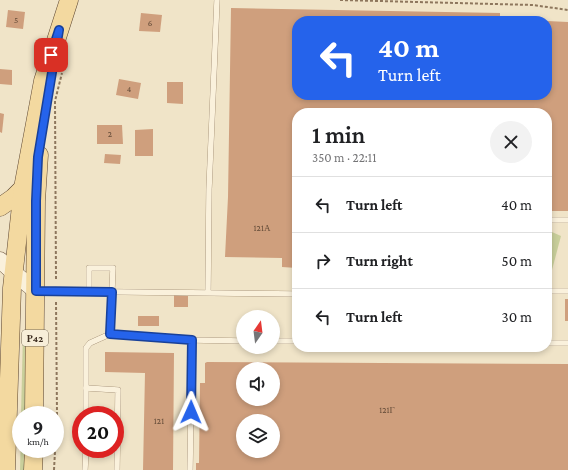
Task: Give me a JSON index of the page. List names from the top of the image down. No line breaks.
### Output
{"streets":{"main road":["Р42"]},"house_numbers":["5","6","4","2","121А","121Г","121"],"north":"top","page":{"turn":["40 m","Turn left"],"heading":["1 min","350 m · 22:11"],"list":[{"name":"Turn left","value":"40 m"},{"name":"Turn right","value":"50 m"},{"name":"Turn left","value":"30 m"}],"speed":"9 km/h","limit":"20"}}
